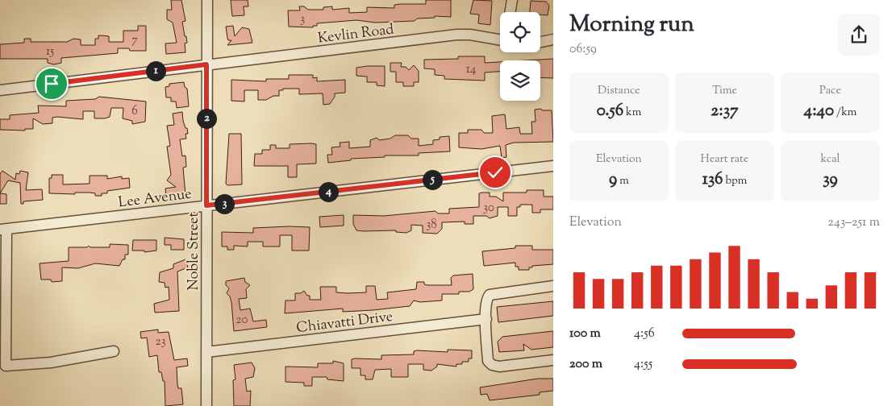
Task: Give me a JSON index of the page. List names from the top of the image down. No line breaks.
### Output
{"streets":{"street":["Kevlin Road","Lee Avenue","Noble Street","Chiavatti Drive"]},"crossings":[["Kevlin Road","Noble Street"],["Lee Avenue","Noble Street"],["Noble Street","Chiavatti Drive"]],"house_numbers":["3","7","15","14","6","30","38","20","23"],"page":{"heading":["Morning run","06:59"],"pins":["1","2","5","4","3"],"stats":[["Distance","0.56 km"],["Time","2:37"],["Pace","4:40 /km"],["Elevation","9 m"],["Heart rate","136 bpm"],["kcal","39"]],"chart":["Elevation","243–251 m"],"list":[{"name":"100 m","note":"4:56"},{"name":"200 m","note":"4:55"}]}}
